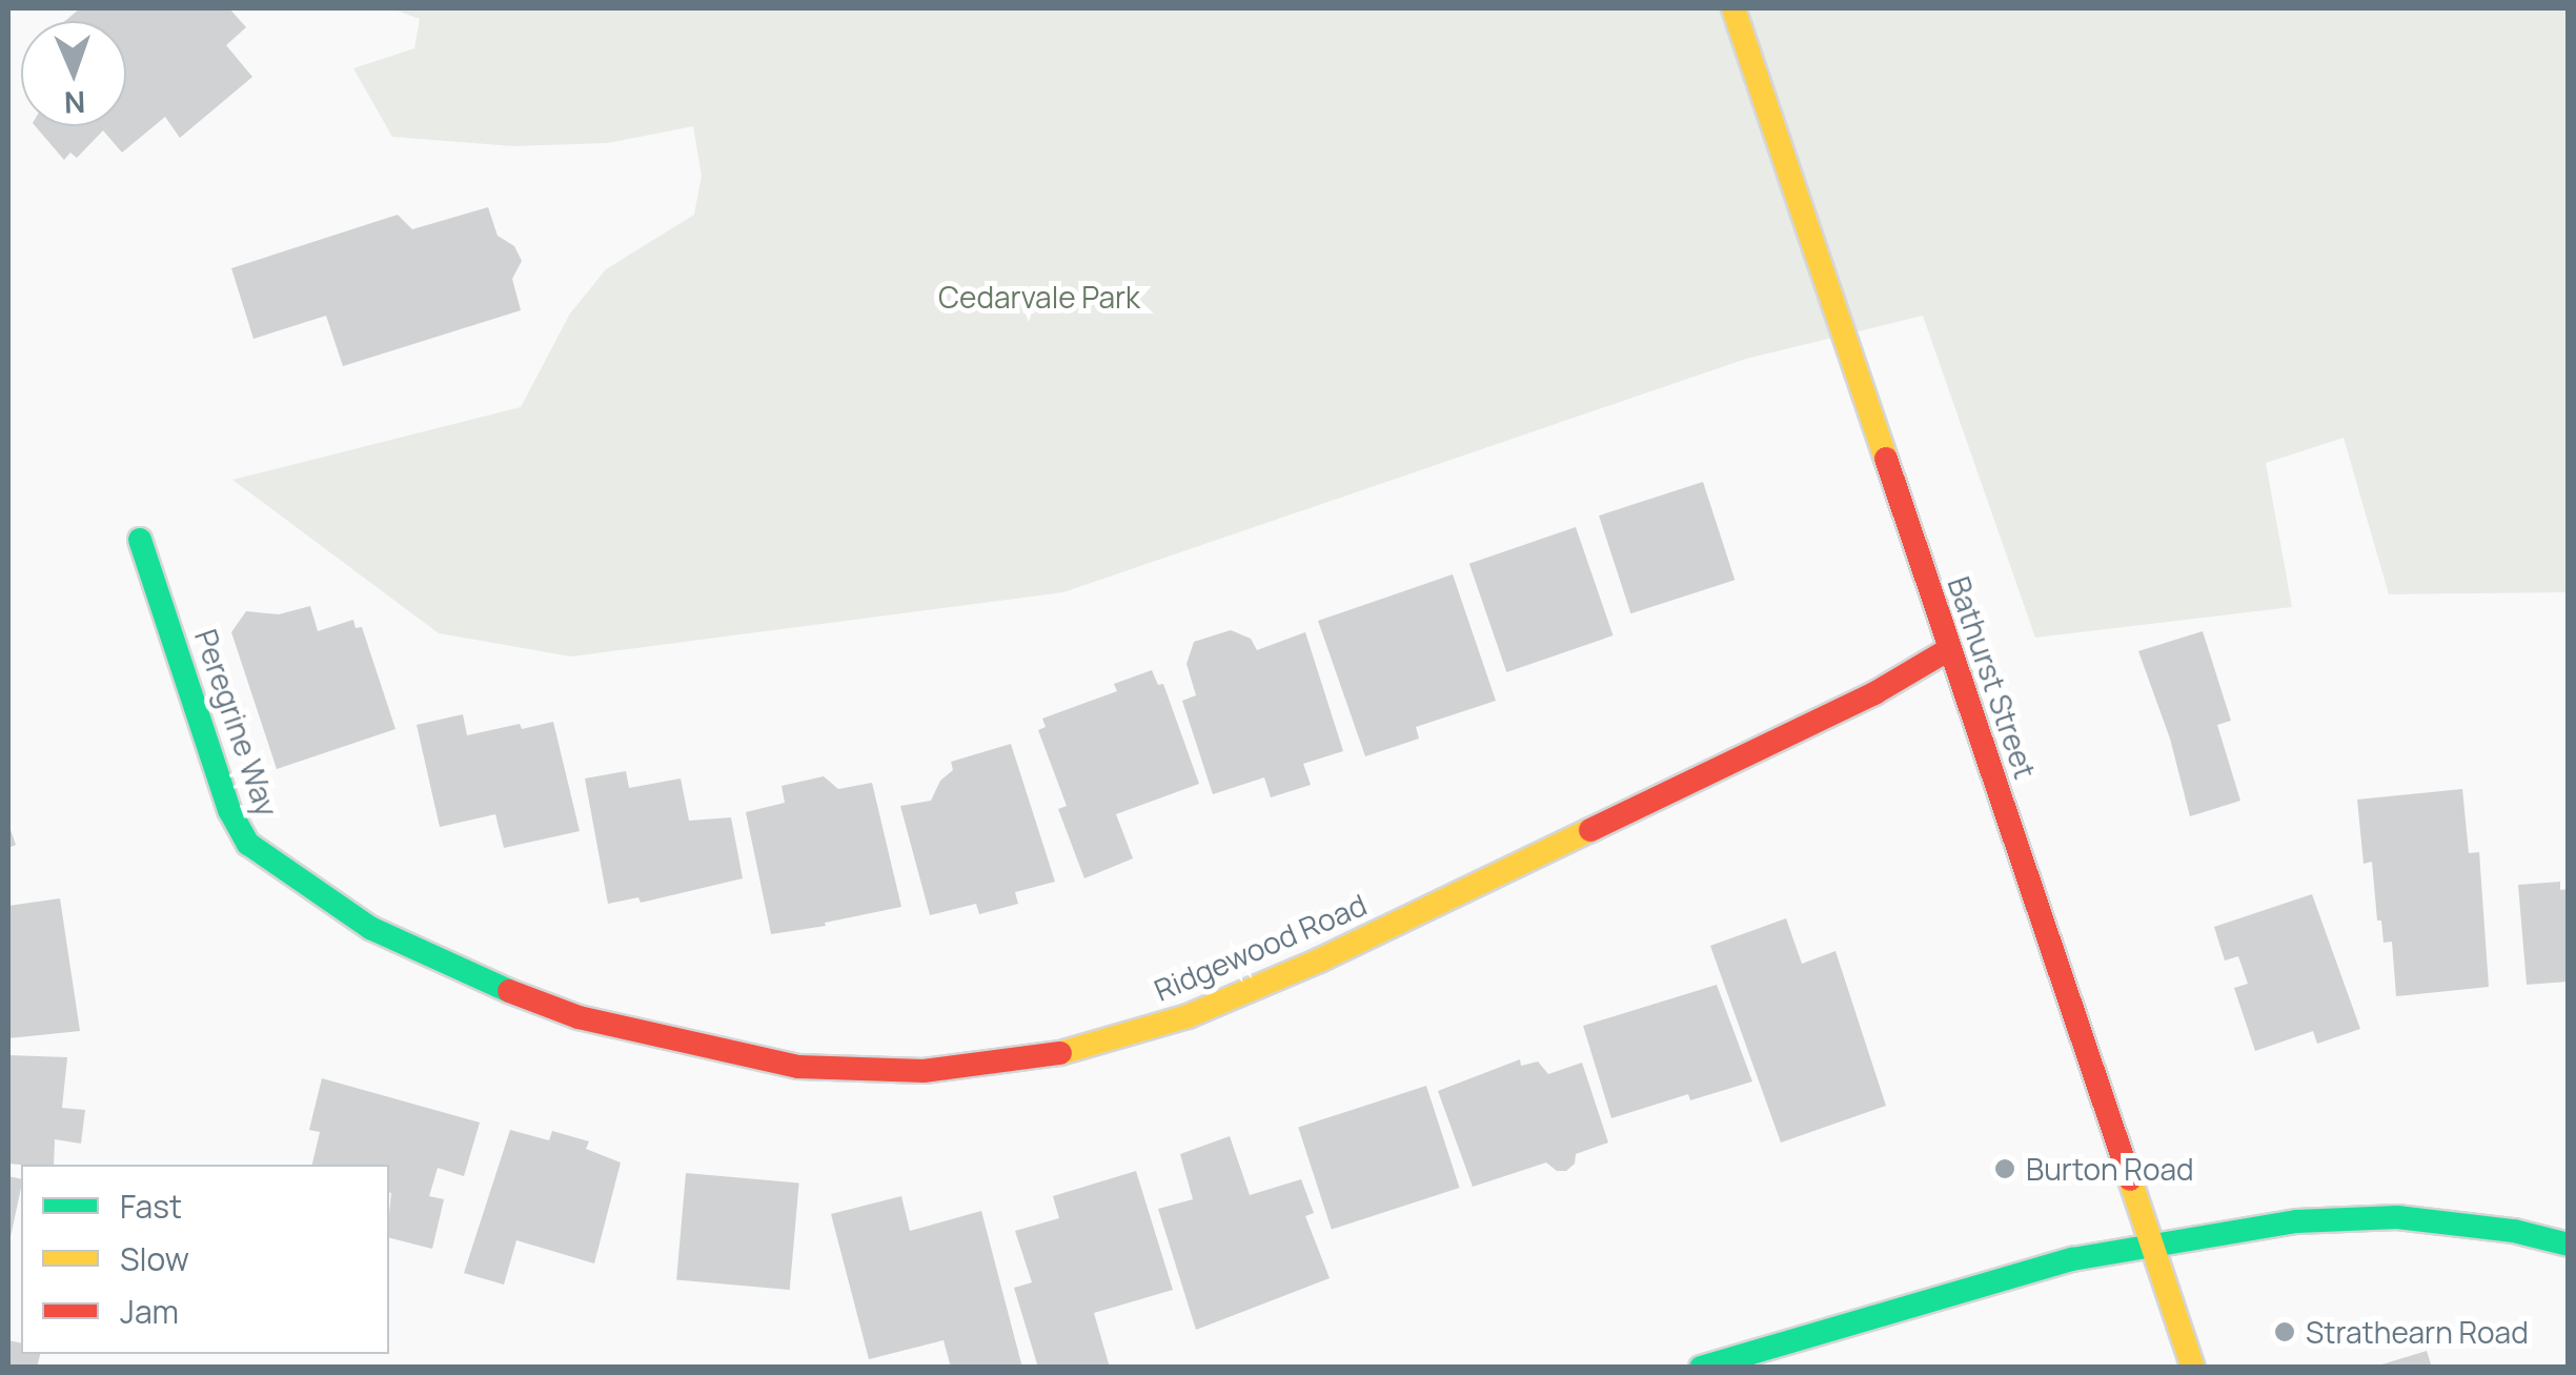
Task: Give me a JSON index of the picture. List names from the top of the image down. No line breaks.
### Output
{"streets":{"street":["Bathurst Street","Peregrine Way","Ridgewood Road"]},"crossings":[["Bathurst Street","Ridgewood Road"],["Peregrine Way","Ridgewood Road"]],"parks":["Cedarvale Park"],"places":["Burton Road","Strathearn Road"],"legend":["Fast","Slow","Jam"],"north":"bottom"}
